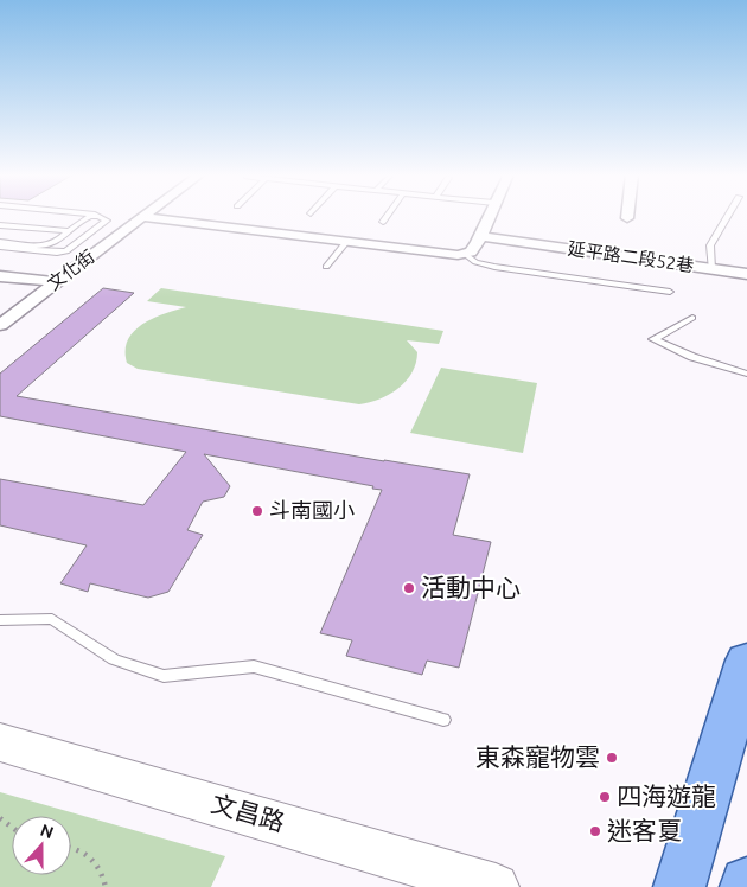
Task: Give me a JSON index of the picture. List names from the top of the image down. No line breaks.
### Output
{"streets":{"main road":["文昌路"],"street":["延平路二段52巷","文化街"]},"places":["斗南國小","活動中心","東森寵物雲","四海遊龍","迷客夏"],"north":"top"}
